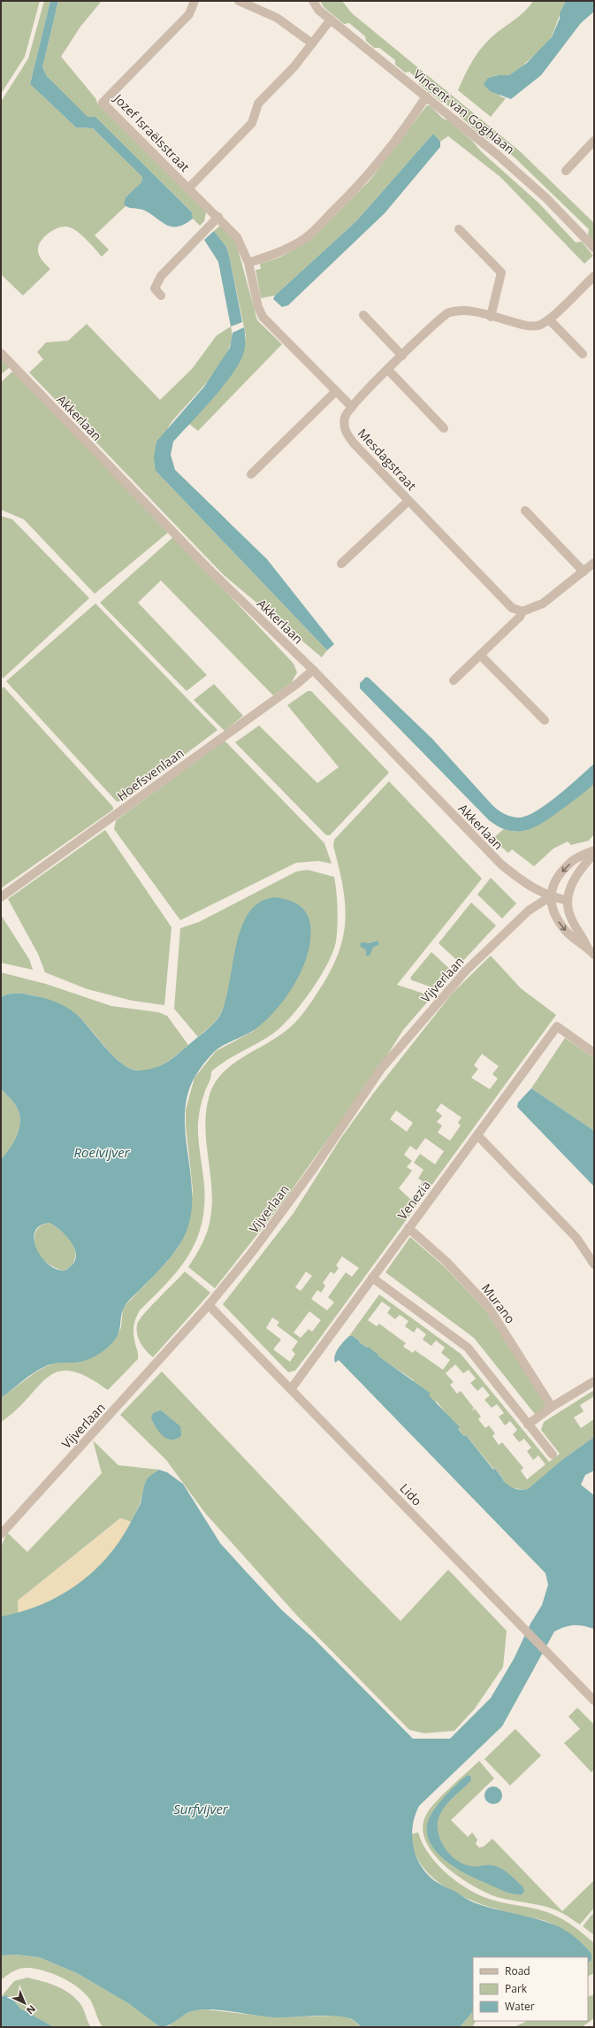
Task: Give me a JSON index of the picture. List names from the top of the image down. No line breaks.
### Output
{"streets":{"street":["Vincent van Goghlaan","Jozef Israëlsstraat","Akkerlaan","Mesdagstraat","Hoefsvenlaan","Vijverlaan","Venezia","Murano","Lido"]},"crossings":[["Jozef Israëlsstraat","Mesdagstraat"],["Akkerlaan","Hoefsvenlaan"],["Akkerlaan","Vijverlaan"],["Vijverlaan","Lido"],["Venezia","Murano"],["Venezia","Lido"]],"water":["Roeivijver","Surfvijver"],"legend":["Road","Park","Water"],"north":"bottom right"}
